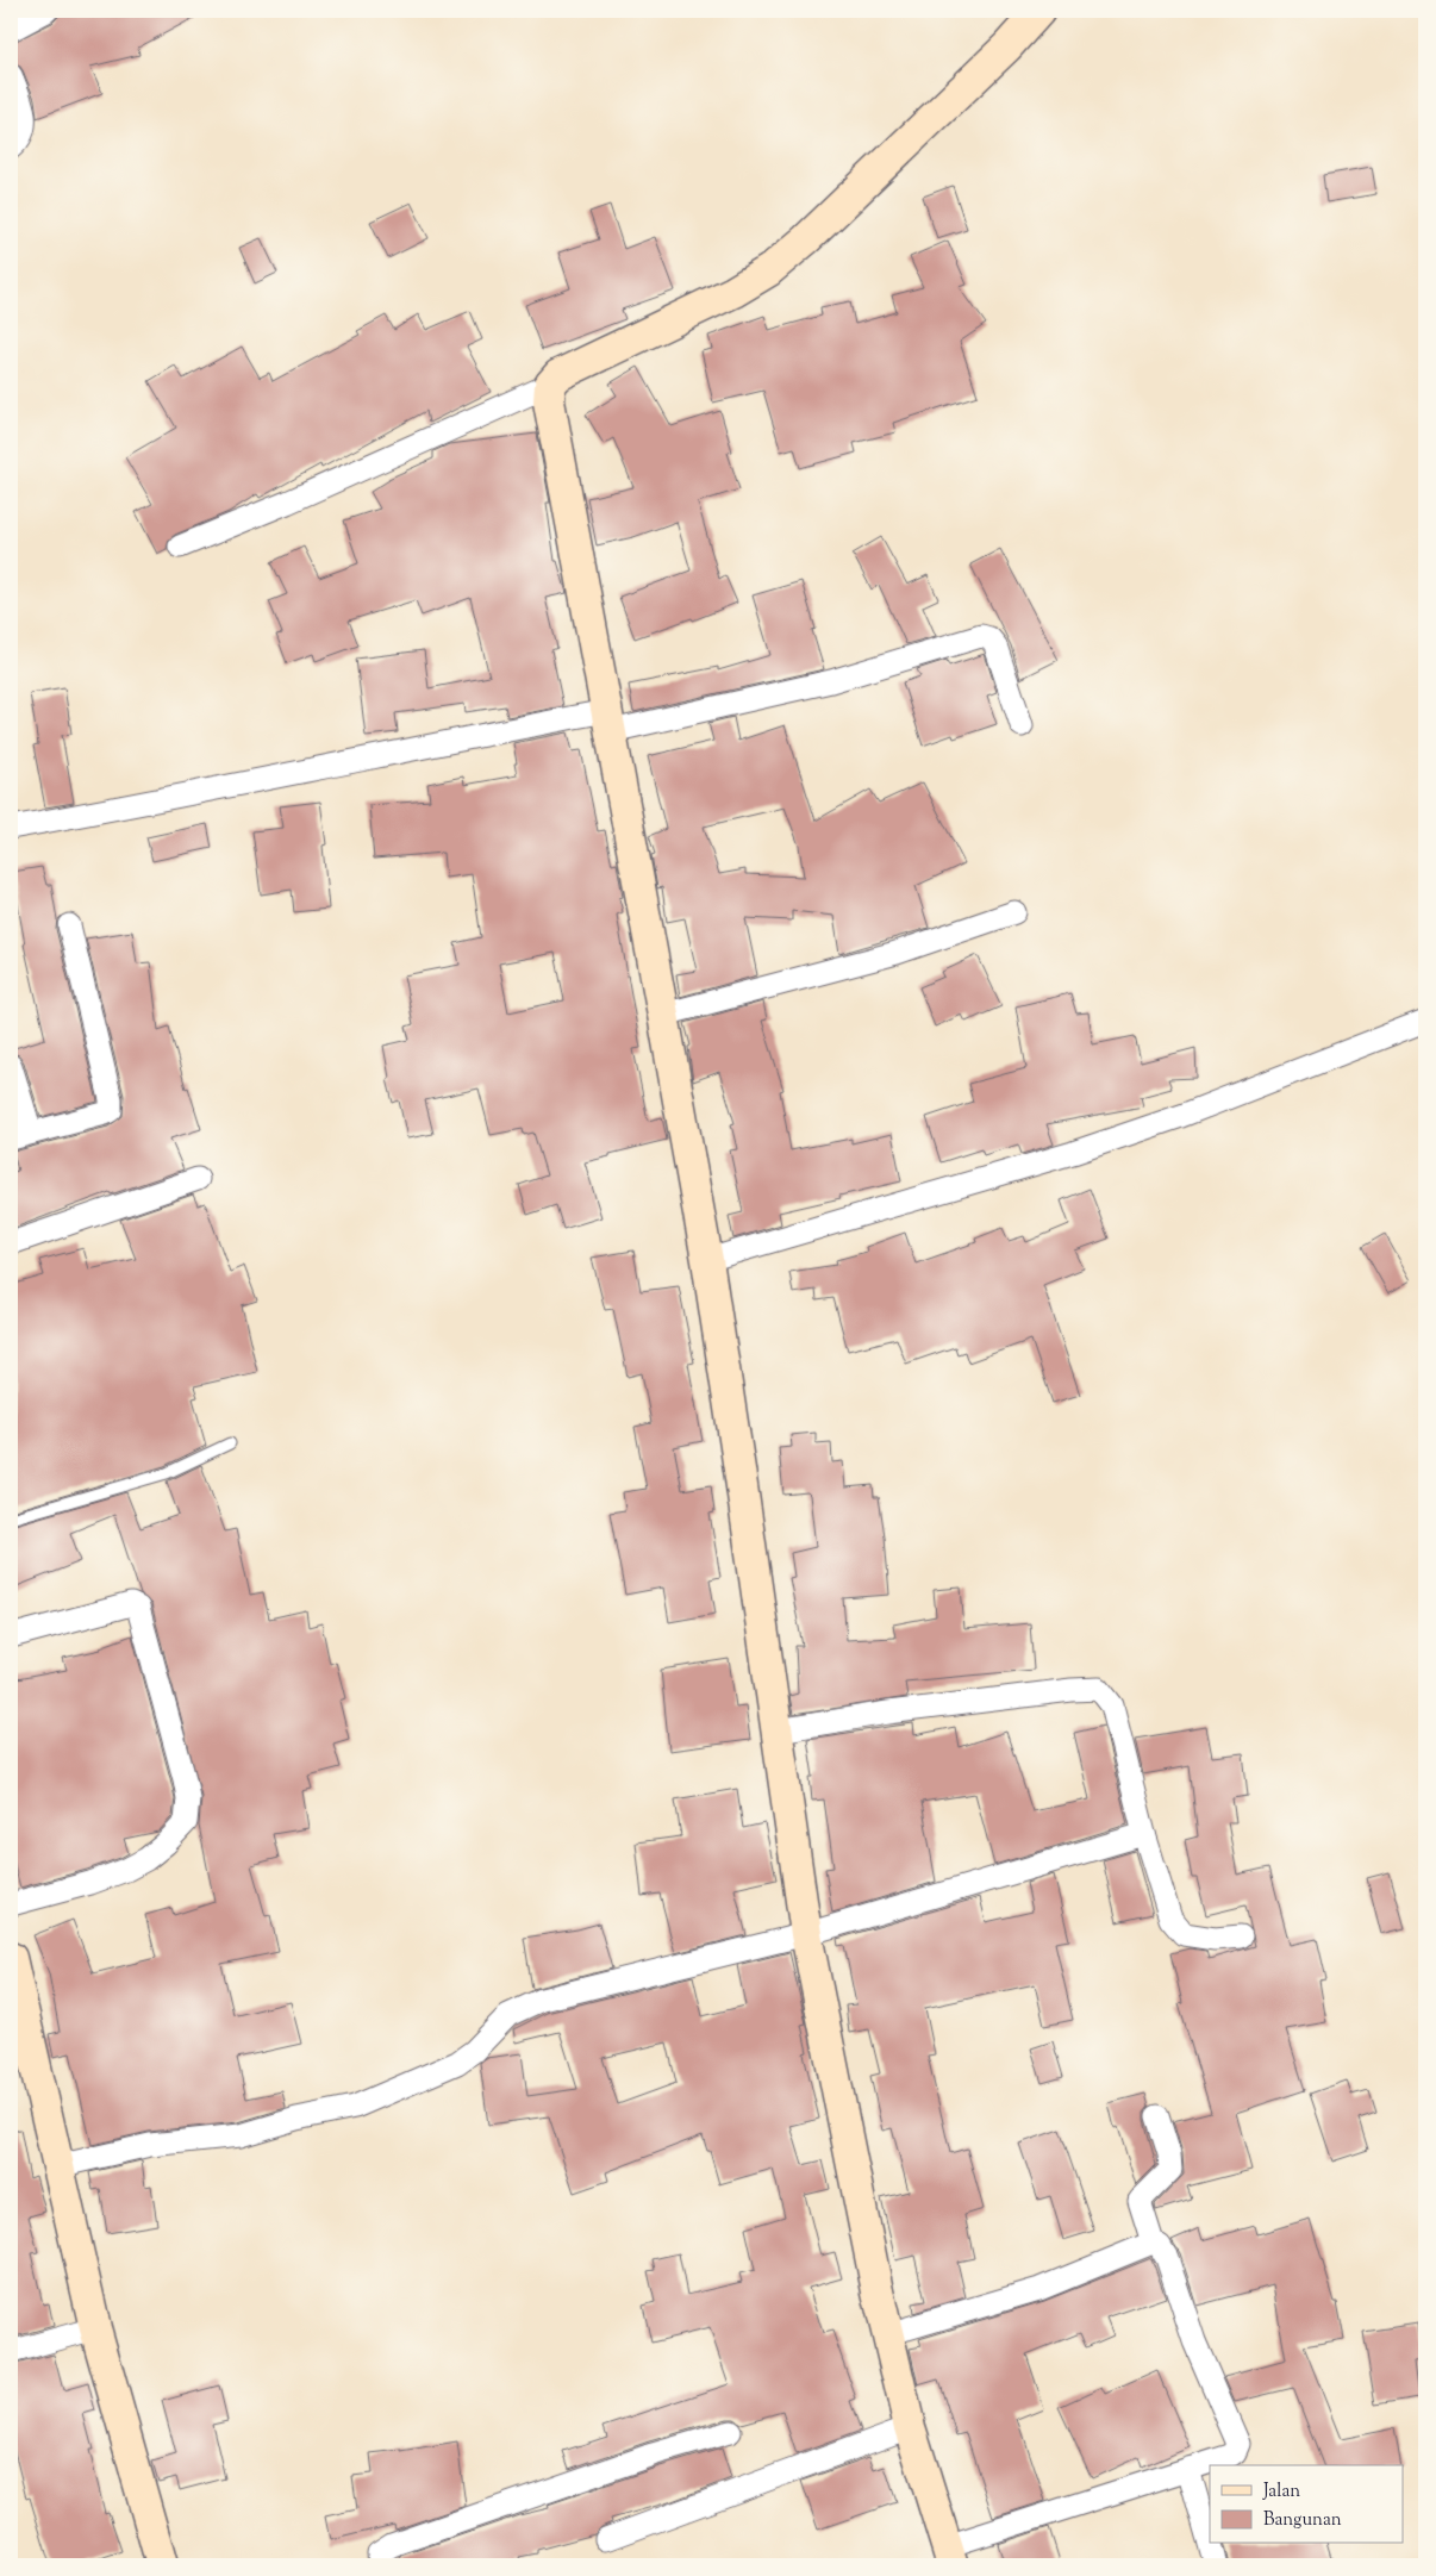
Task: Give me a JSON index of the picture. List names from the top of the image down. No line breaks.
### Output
{"legend":["Jalan","Bangunan"]}
